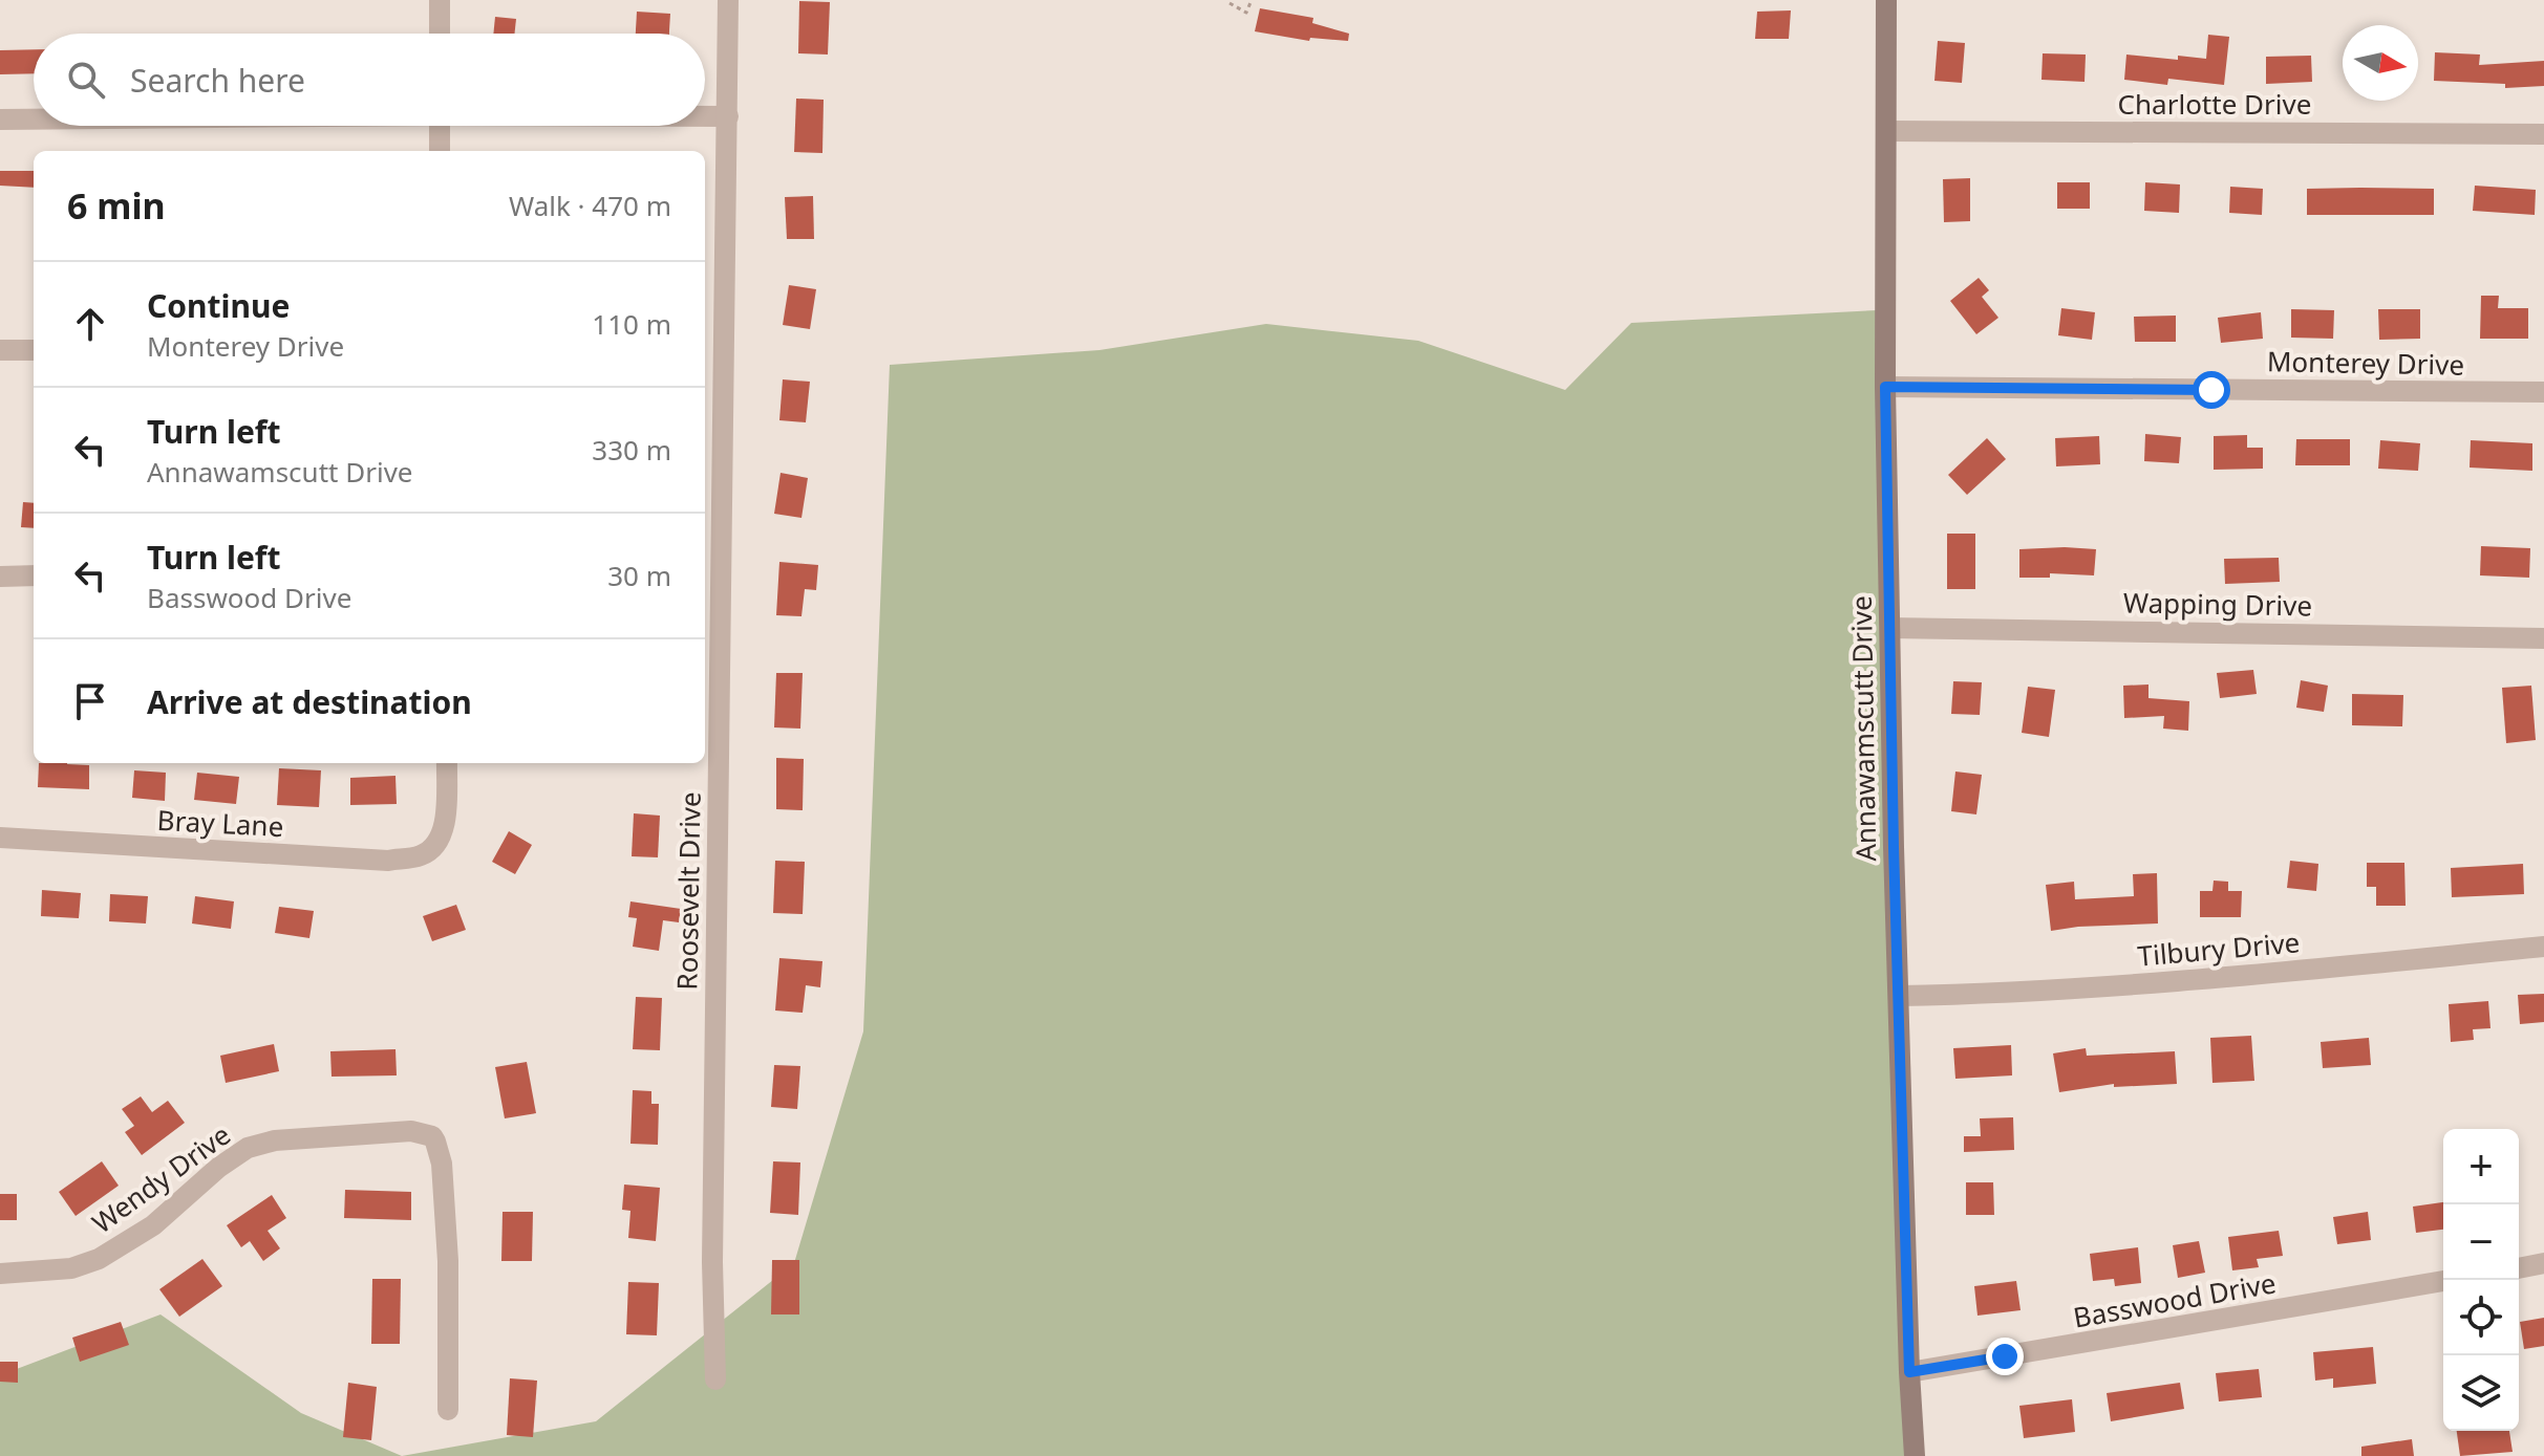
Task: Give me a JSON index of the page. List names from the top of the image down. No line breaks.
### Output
{"streets":{"street":["Charlotte Drive","Monterey Drive","Wapping Drive","Annawamscutt Drive","Bray Lane","Roosevelt Drive","Tilbury Drive","Wendy Drive","Basswood Drive"]},"crossings":[["Charlotte Drive","Annawamscutt Drive"],["Monterey Drive","Annawamscutt Drive"],["Wapping Drive","Annawamscutt Drive"],["Annawamscutt Drive","Tilbury Drive"],["Annawamscutt Drive","Basswood Drive"]],"north":"right","page":{"search":"Search here","heading":["6 min","Walk · 470 m"],"list":[["Continue","Monterey Drive","110 m"],["Turn left","Annawamscutt Drive","330 m"],["Turn left","Basswood Drive","30 m"],"Arrive at destination"],"map_buttons":["+","−"]}}
